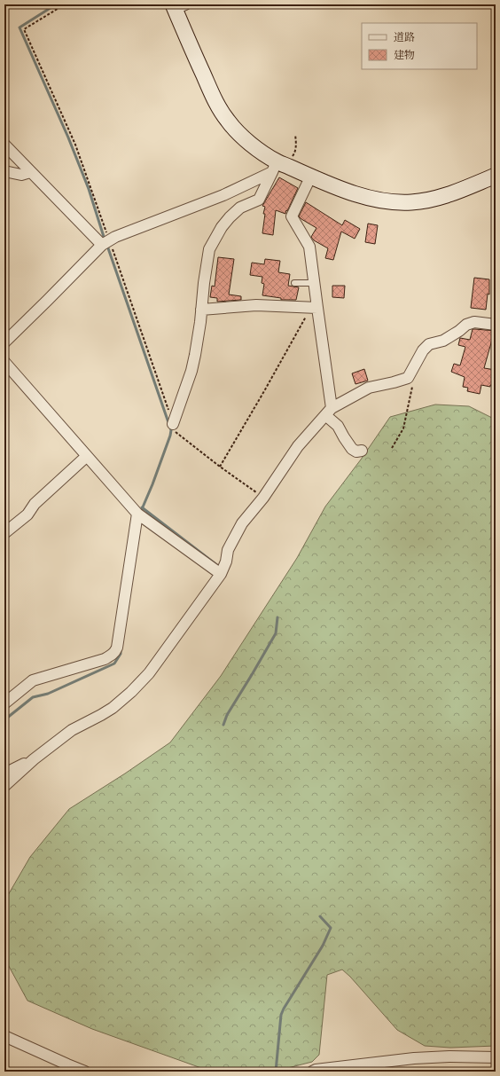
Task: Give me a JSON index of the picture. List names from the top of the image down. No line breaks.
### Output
{"legend":["道路","建物"]}
